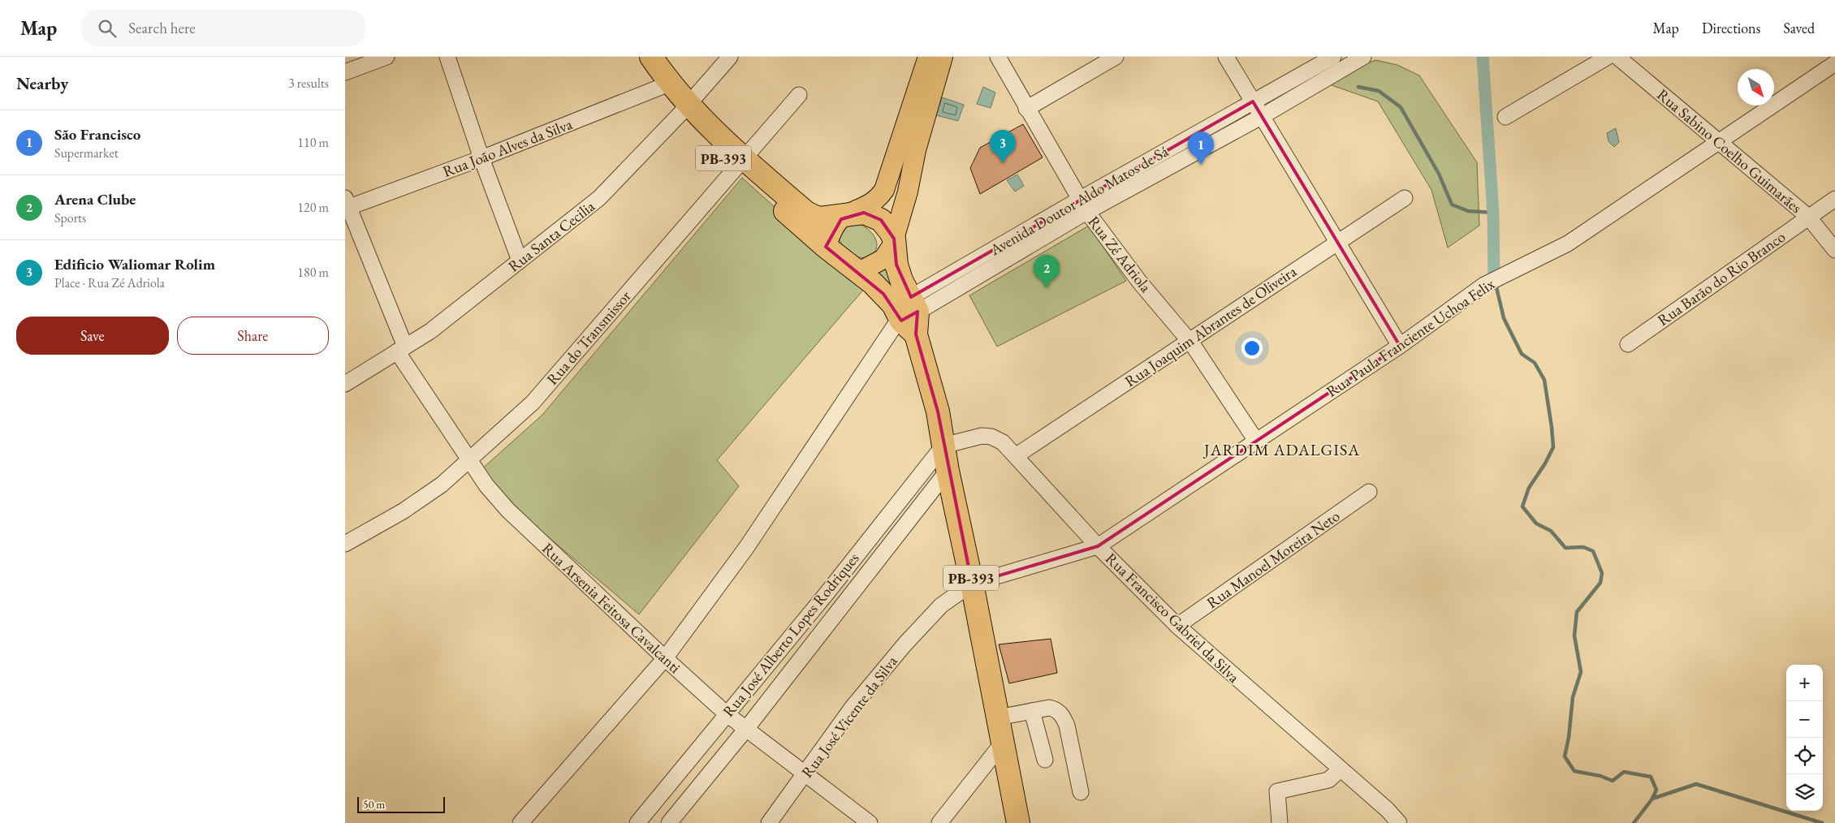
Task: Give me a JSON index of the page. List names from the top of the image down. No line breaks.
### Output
{"streets":{"highway":["PB-393"],"street":["Rua João Alves da Silva","Rua Sabino Coelho Guimarães","Avenida Doutor Aldo Matos de Sá","Rua Santa Cecilia","Rua Zé Adriola","Rua Barāo do Rio Branco","Rua Joaquim Abrantes de Oliveira","Rua do Transmissor","Rua Paula Franciente Uchoa Felix","Rua Manoel Moreira Neto","Rua Arsenia Feitosa Cavalcanti","Rua Francisco Gabriel da Silva","Rua José Alberto Lopes Rodriques","Rua José Vicente da Silva"]},"crossings":[["Rua João Alves da Silva","PB-393"],["Rua João Alves da Silva","Rua Arsenia Feitosa Cavalcanti"],["Rua Sabino Coelho Guimarães","Rua Barāo do Rio Branco"],["Rua Sabino Coelho Guimarães","Rua Paula Franciente Uchoa Felix"],["PB-393","Avenida Doutor Aldo Matos de Sá"],["PB-393","Rua Santa Cecilia"],["PB-393","Rua do Transmissor"],["PB-393","Rua Paula Franciente Uchoa Felix"],["PB-393","Rua Francisco Gabriel da Silva"],["PB-393","Rua José Alberto Lopes Rodriques"],["PB-393","Rua José Vicente da Silva"],["Avenida Doutor Aldo Matos de Sá","Rua Zé Adriola"],["Avenida Doutor Aldo Matos de Sá","Rua Arsenia Feitosa Cavalcanti"],["Rua Santa Cecilia","Rua Arsenia Feitosa Cavalcanti"],["Rua Zé Adriola","Rua Joaquim Abrantes de Oliveira"],["Rua Zé Adriola","Rua Paula Franciente Uchoa Felix"],["Rua Joaquim Abrantes de Oliveira","Rua Francisco Gabriel da Silva"],["Rua do Transmissor","Rua Arsenia Feitosa Cavalcanti"],["Rua Paula Franciente Uchoa Felix","Rua Francisco Gabriel da Silva"],["Rua Paula Franciente Uchoa Felix","Rua José Vicente da Silva"],["Rua Manoel Moreira Neto","Rua Francisco Gabriel da Silva"],["Rua Arsenia Feitosa Cavalcanti","Rua José Alberto Lopes Rodriques"],["Rua Arsenia Feitosa Cavalcanti","Rua José Vicente da Silva"],["Rua Francisco Gabriel da Silva","Rua José Alberto Lopes Rodriques"]],"districts":["JARDIM ADALGISA"],"scale_bar":"50 m","north":"bottom right","page":{"header":"Map","search":"Search here","nav":["Map","Directions","Saved"],"heading":["Nearby","3 results"],"list":[{"mark":"1","name":"São Francisco","note":"Supermarket","value":"110 m"},{"mark":"2","name":"Arena Clube","note":"Sports","value":"120 m"},{"mark":"3","name":"Edificio Waliomar Rolim","note":"Place · Rua Zé Adriola","value":"180 m"}],"pins":["3","1","2"],"buttons":["Save","Share"],"map_buttons":["+","−"],"scale":"50 m"}}
